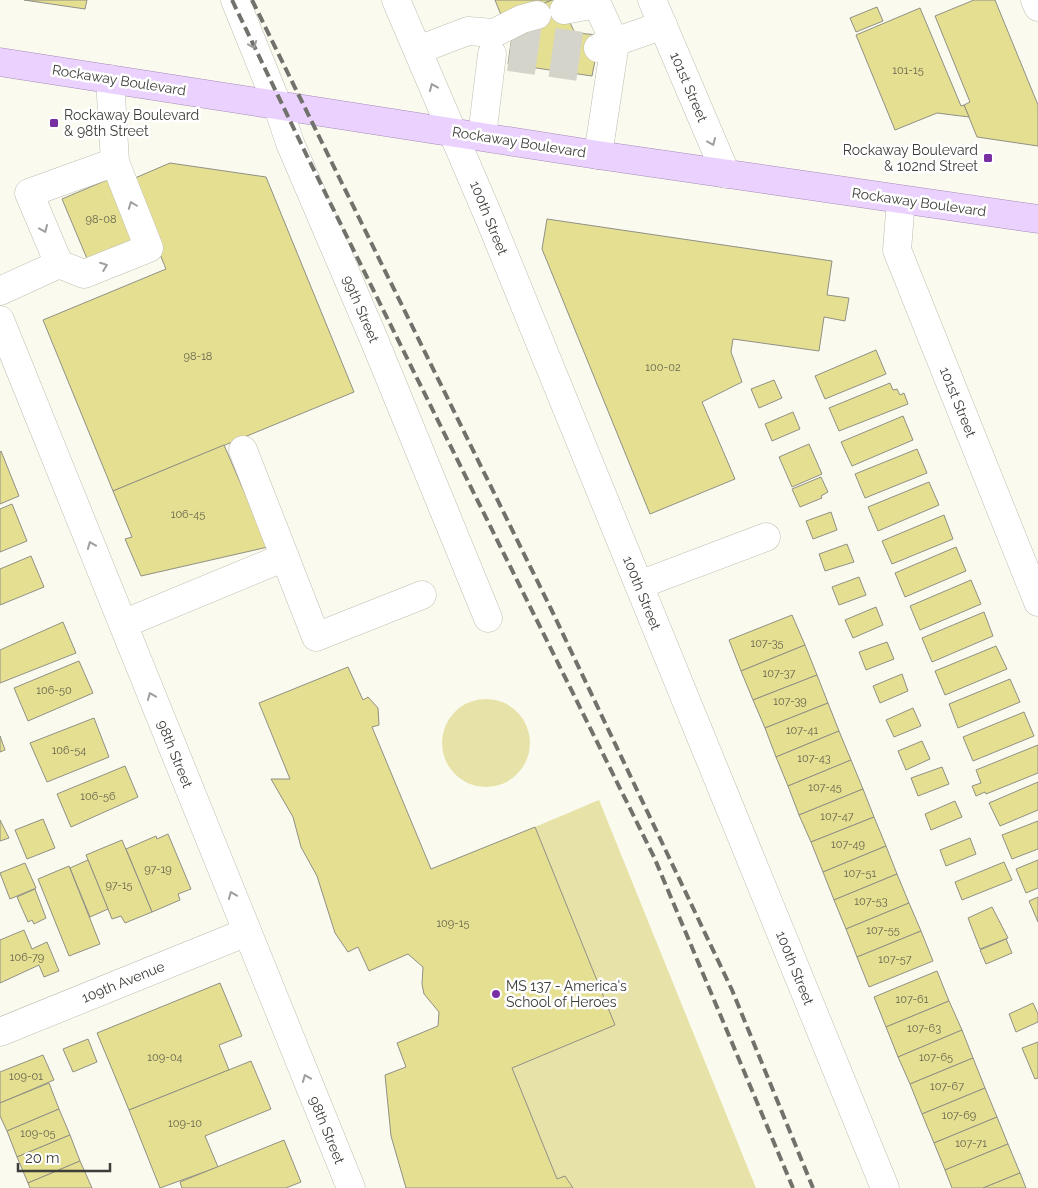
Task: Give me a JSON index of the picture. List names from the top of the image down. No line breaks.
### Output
{"streets":{"main road":["Rockaway Boulevard"],"street":["101st Street","100th Street","99th Street","98th Street","109th Avenue"]},"crossings":[["Rockaway Boulevard","101st Street"],["Rockaway Boulevard","100th Street"],["Rockaway Boulevard","99th Street"],["98th Street","109th Avenue"]],"one_way":["98th Street"],"places":{"transit":["Rockaway Boulevard & 98th Street","Rockaway Boulevard & 102nd Street"],"other":["MS 137 - America's School of Heroes"]},"house_numbers":["101-15","98-08","98-18","100-02","106-45","107-35","107-37","106-50","107-39","107-41","106-54","107-43","107-45","106-56","107-47","107-49","97-19","107-51","97-15","107-53","109-15","107-55","106-79","107-57","107-61","107-63","109-04","107-65","109-01","107-67","107-69","109-10","109-05","107-71"],"scale_bar":"20 m"}
